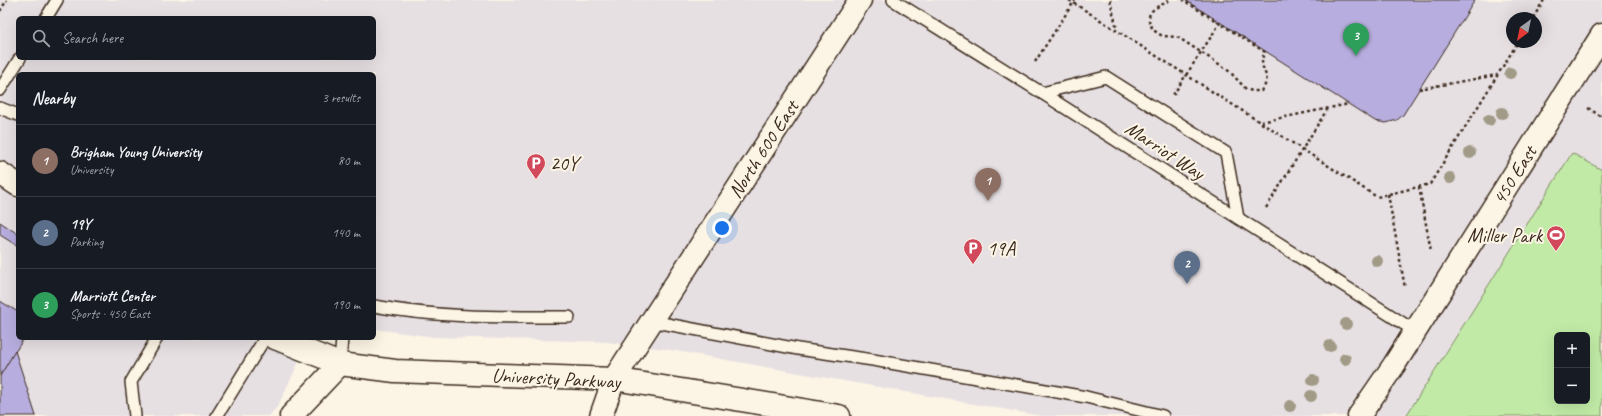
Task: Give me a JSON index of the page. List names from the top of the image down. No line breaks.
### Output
{"streets":{"main road":["North 600 East","450 East","University Parkway"],"lane":["Marriot Way"]},"crossings":[["North 600 East","University Parkway"],["Marriot Way","450 East"]],"places":{"parking":["20Y","19A"],"sports":["Miller Park"]},"north":"bottom left","page":{"search":"Search here","pins":["3","1","2"],"heading":["Nearby","3 results"],"list":[{"mark":"1","name":"Brigham Young University","note":"University","value":"80 m"},{"mark":"2","name":"19Y","note":"Parking","value":"140 m"},{"mark":"3","name":"Marriott Center","note":"Sports · 450 East","value":"190 m"}],"map_buttons":["+","−"]}}
